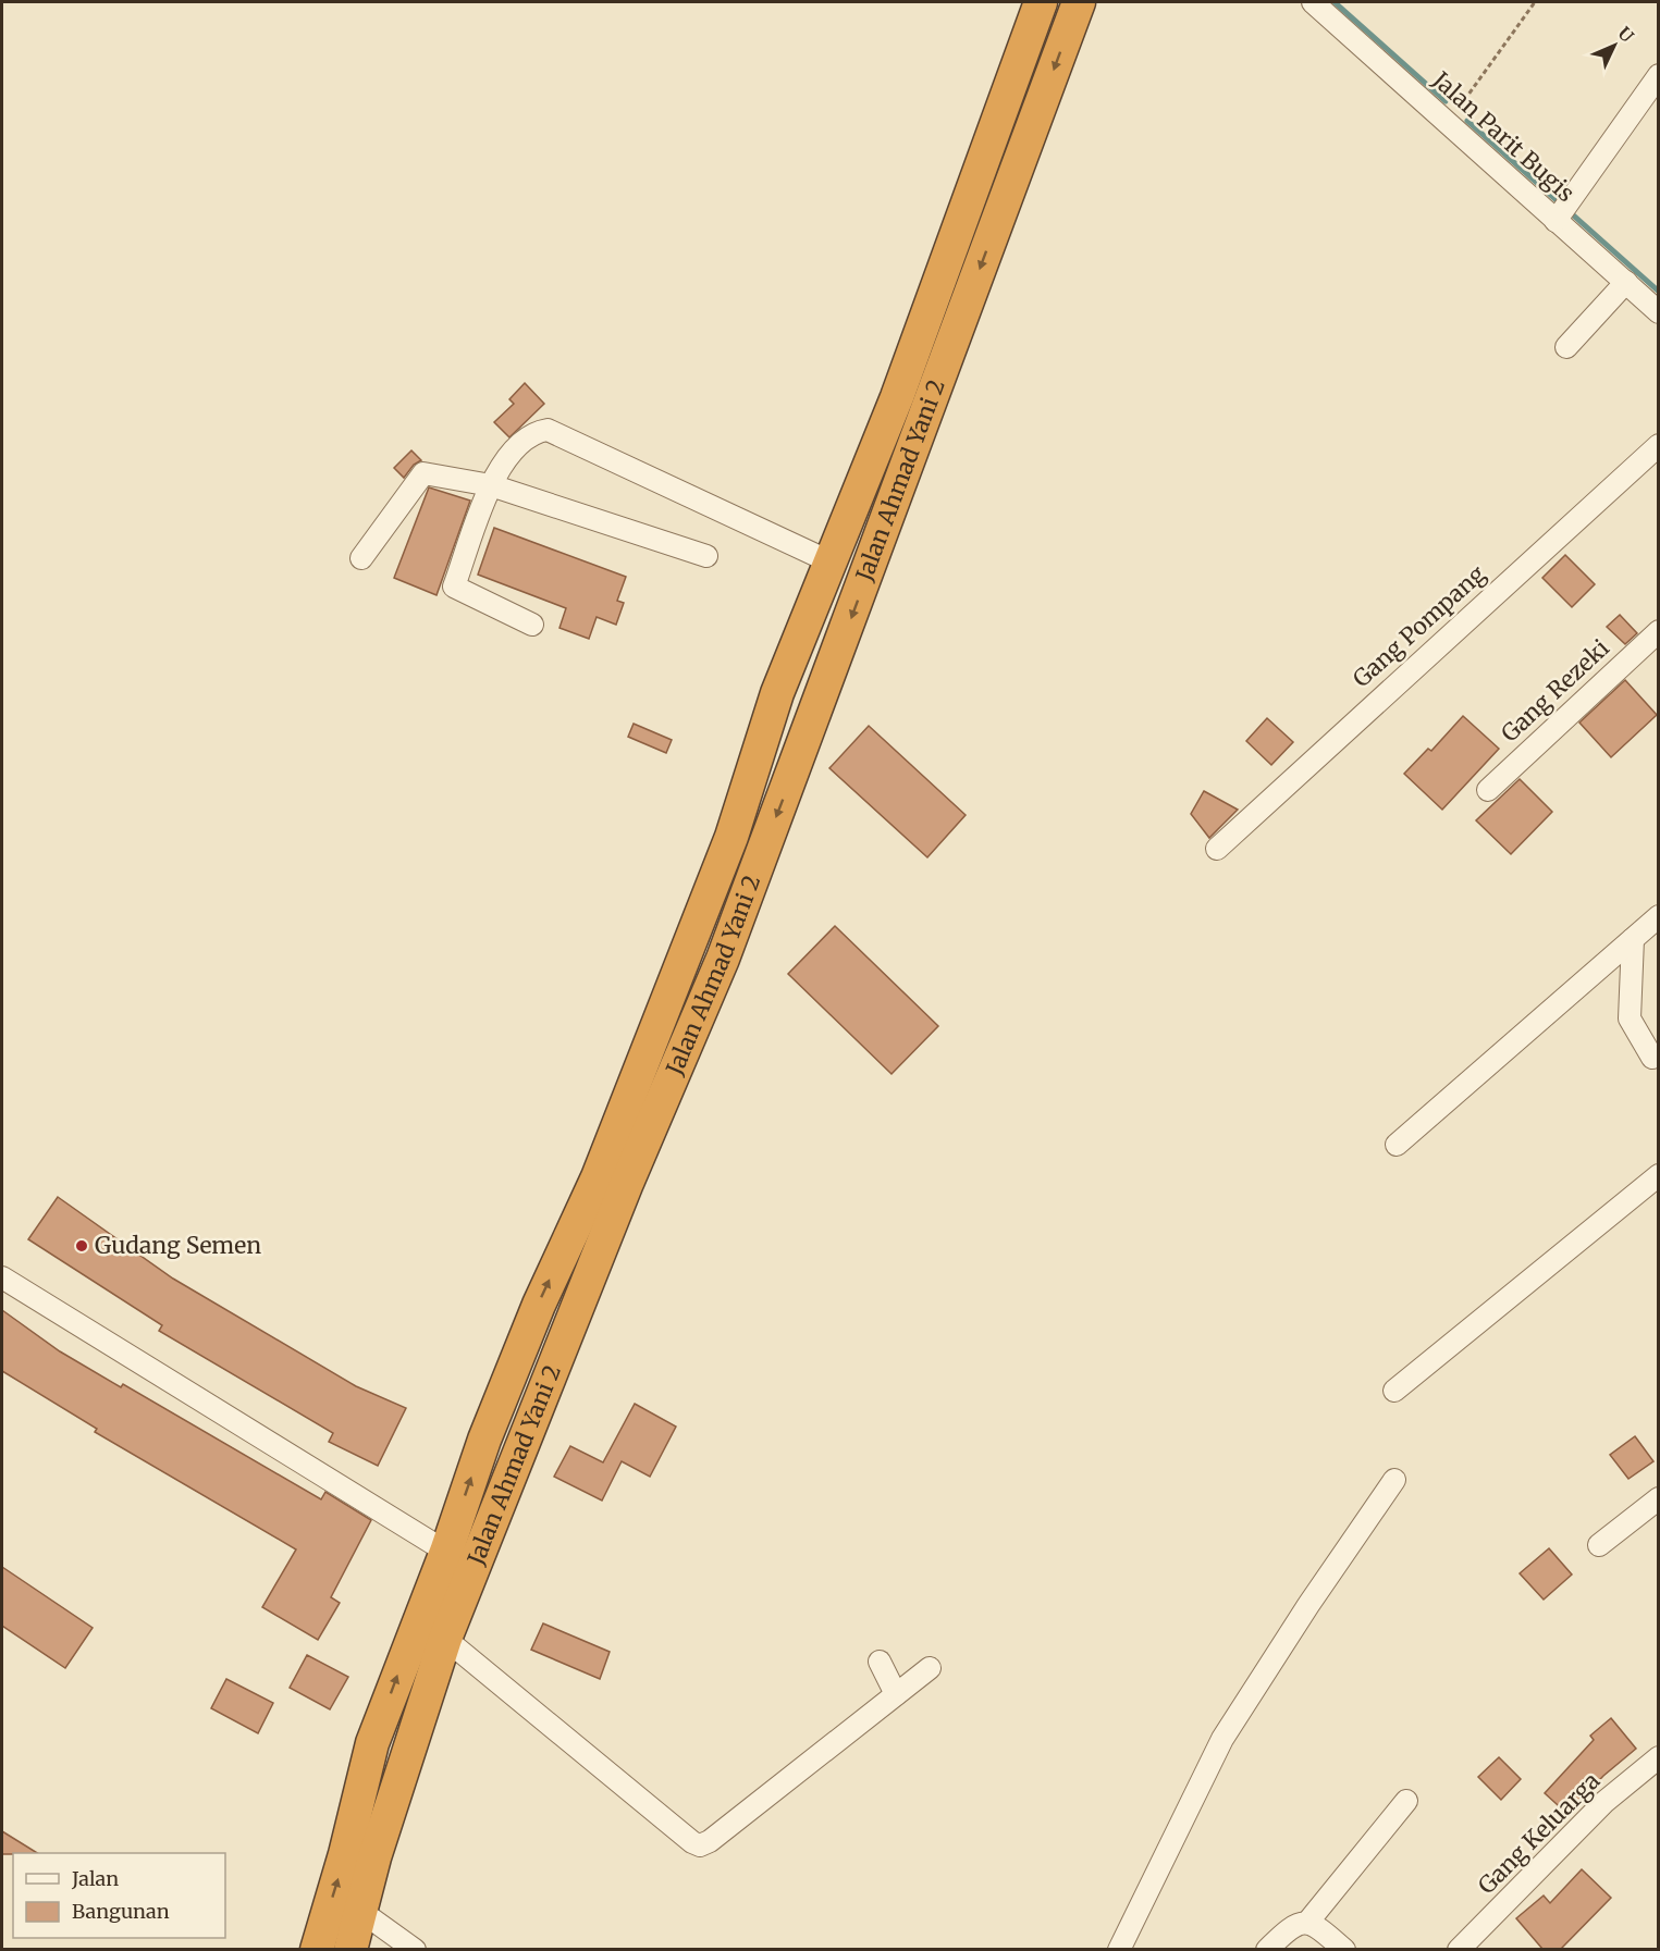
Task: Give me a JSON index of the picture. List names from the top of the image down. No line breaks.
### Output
{"streets":{"highway":["Jalan Ahmad Yani 2"],"street":["Jalan Parit Bugis","Gang Pompang","Gang Rezeki","Gang Keluarga"]},"places":["Gudang Semen"],"legend":["Jalan","Bangunan"],"north":"top right"}
